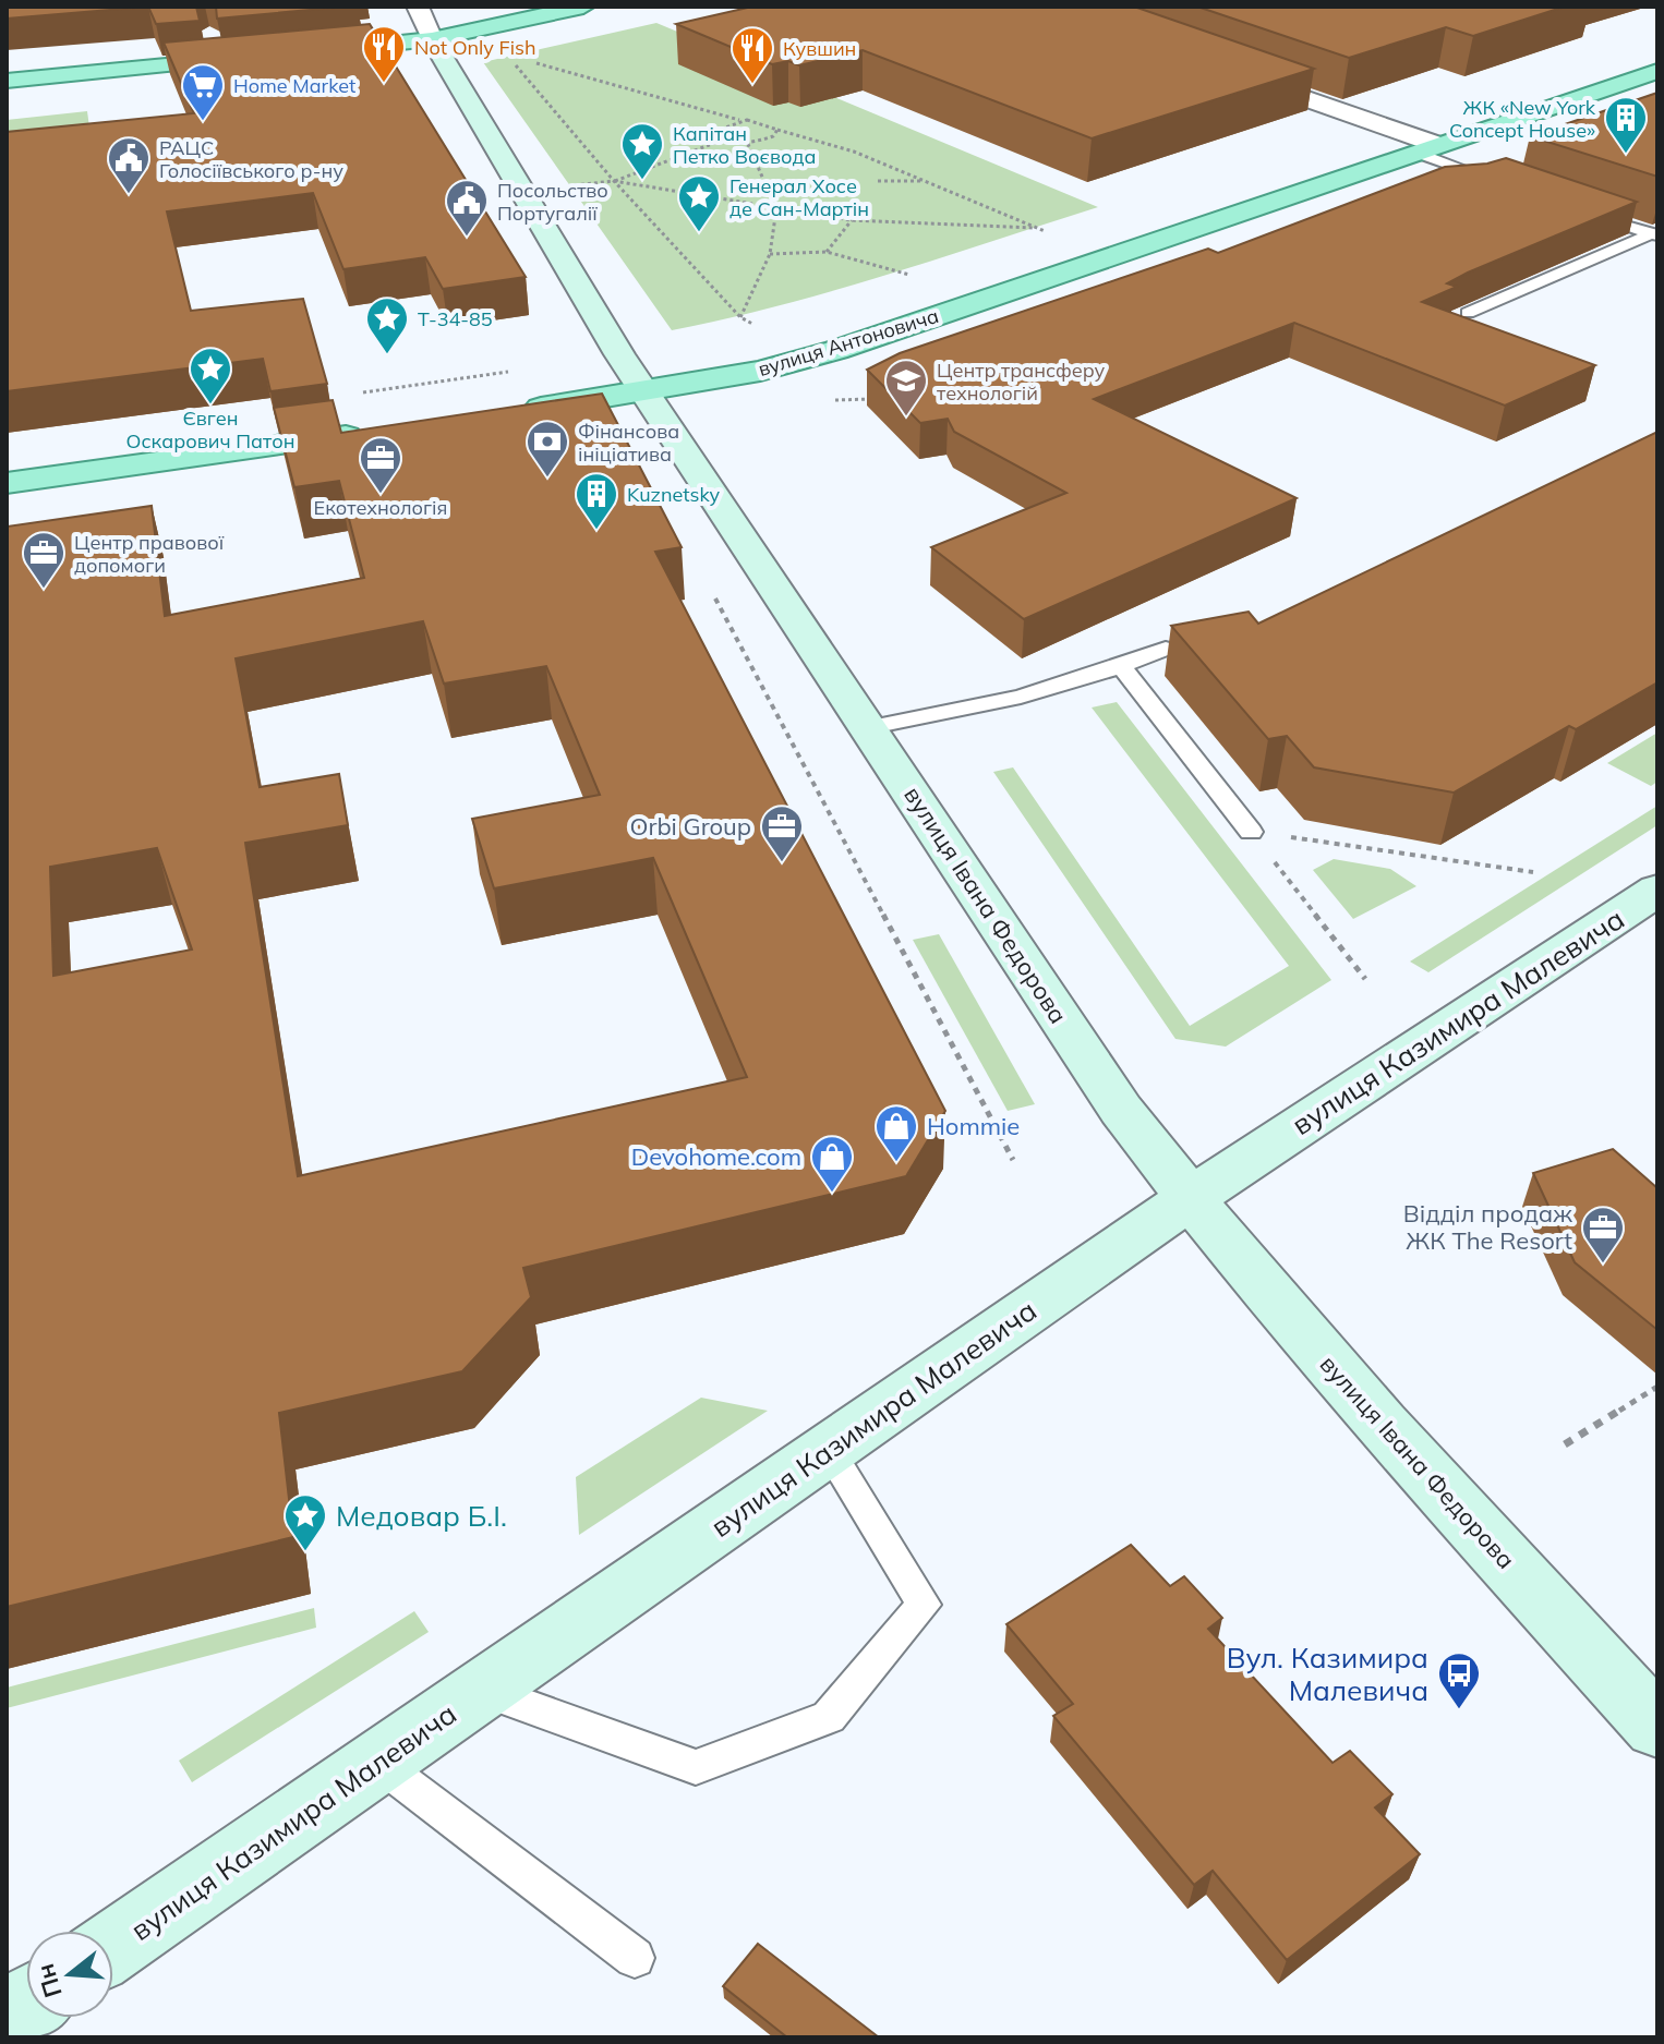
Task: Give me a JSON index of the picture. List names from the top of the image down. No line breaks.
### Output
{"streets":{"main road":["вулиця Антоновича","вулиця Івана Федорова","вулиця Казимира Малевича"]},"crossings":[["вулиця Антоновича","вулиця Івана Федорова"],["вулиця Івана Федорова","вулиця Казимира Малевича"]],"places":{"restaurant":["Not Only Fish","Кувшин"],"supermarket":["Home Market"],"building":["ЖК «New York Concept House»","Kuznetsky"],"place":["Капітан Петко Воєвода","Генерал Хосе де Сан-Мартін","Т-34-85","Євген Оскарович Патон","Медовар Б.І."],"public building":["РАЦС Голосіївського р-ну","Посольство Португалії"],"school or university":["Центр трансферу технологій"],"bank":["Фінансова ініціатива"],"office":["Екотехнологія","Центр правової допомоги","Orbi Group","Відділ продаж ЖК The Resort"],"shop":["Hommie","Devohome.com"],"bus stop":["Вул. Казимира Малевича"]},"north":"left"}
